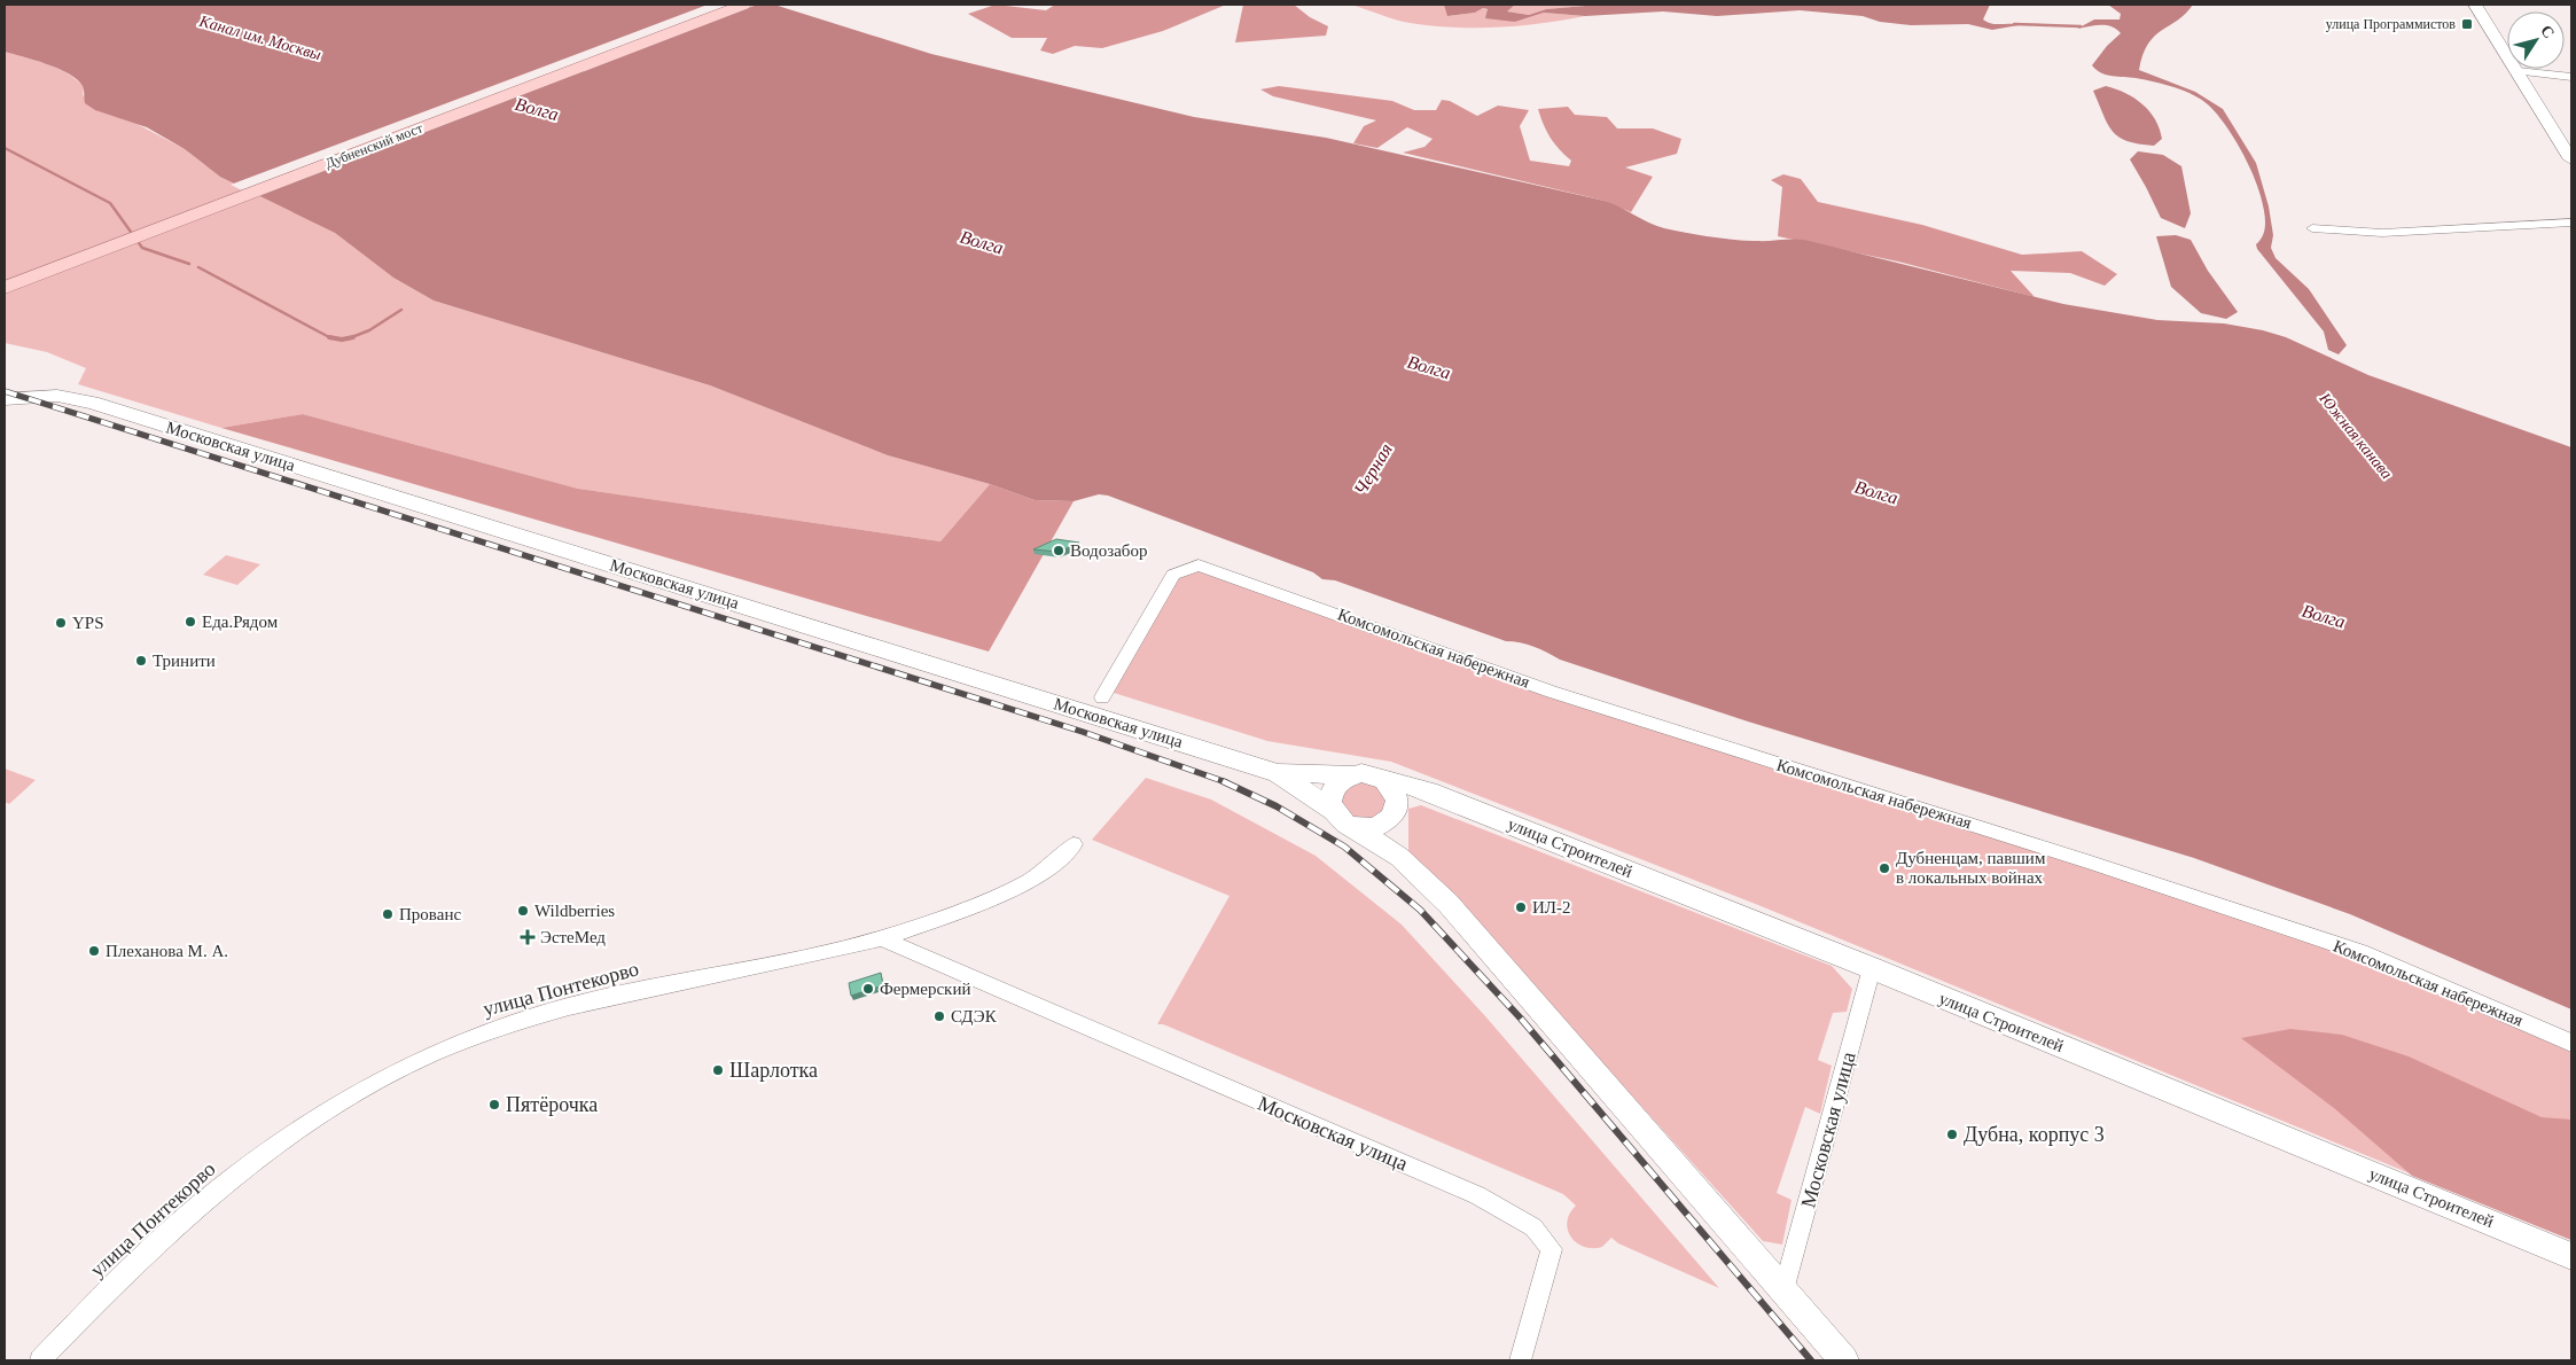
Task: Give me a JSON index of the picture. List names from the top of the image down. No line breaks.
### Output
{"streets":{"main road":["Дубненский мост","Московская улица","улица Строителей"],"street":["Комсомольская набережная","улица Понтекорво"]},"crossings":[["Московская улица","улица Строителей"],["Московская улица","улица Понтекорво"]],"water":["Канал им. Москвы","Волга","Южная канава","Черная"],"places":{"transit":["улица Программистов"],"other":["Водозабор","Еда.Рядом","YPS","Тринити","Дубненцам, павшим в локальных войнах","ИЛ-2","Wildberries","Прованс","Плеханова М. А.","Фермерский","СДЭК","Шарлотка","Пятёрочка","Дубна, корпус 3"],"health":["ЭстеМед"]},"north":"top right"}
